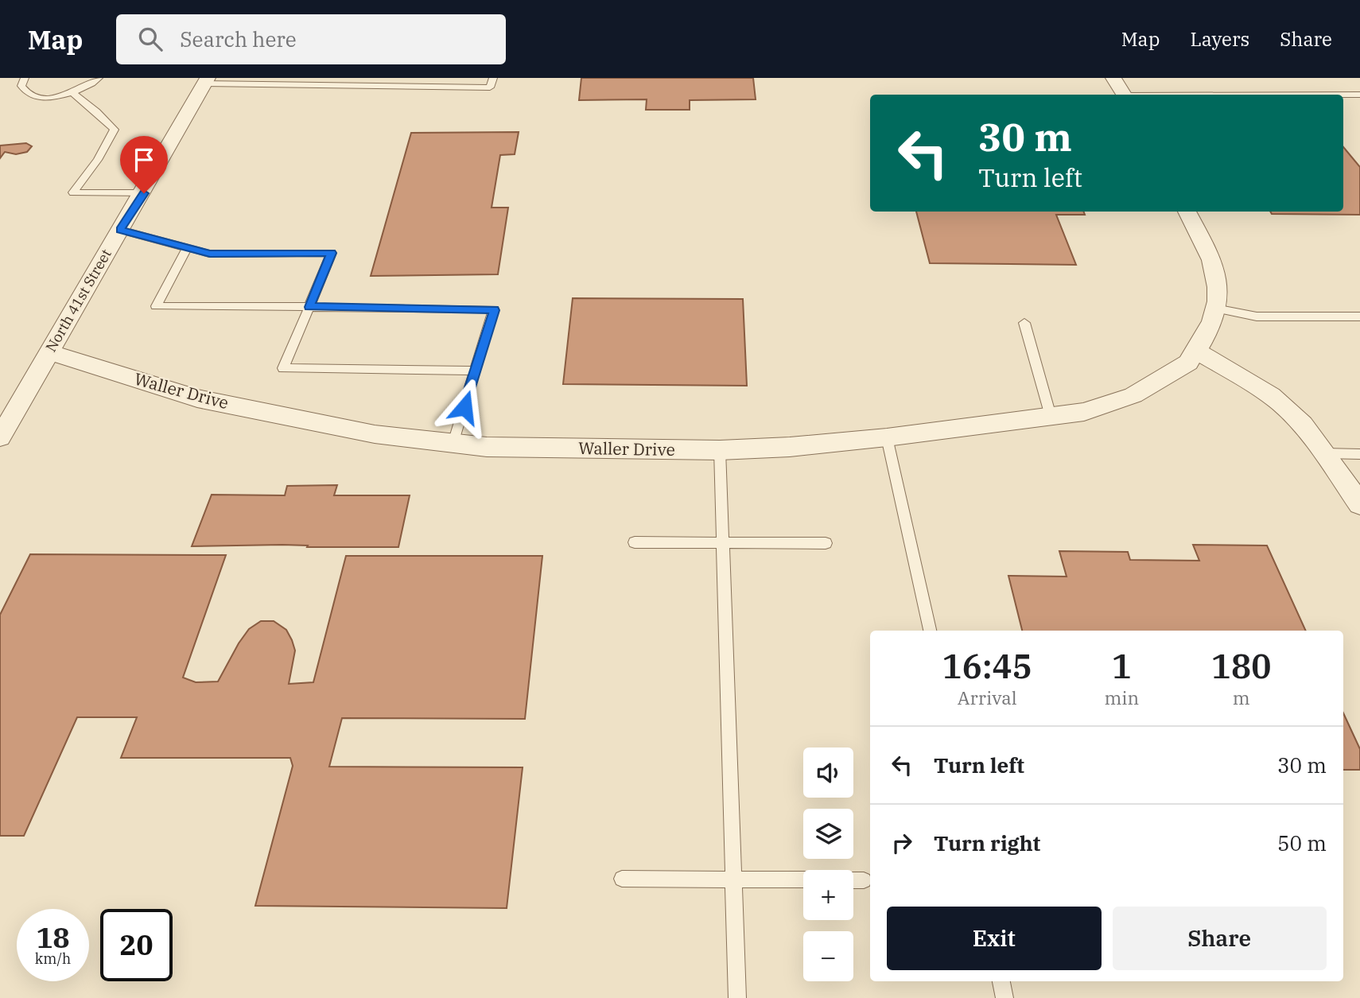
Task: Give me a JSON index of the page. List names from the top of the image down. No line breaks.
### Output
{"streets":{"street":["North 41st Street","Waller Drive"]},"crossings":[["North 41st Street","Waller Drive"]],"page":{"header":"Map","search":"Search here","nav":["Map","Layers","Share"],"turn":["30 m","Turn left"],"eta":["16:45","Arrival","1","min","180","m"],"list":[{"name":"Turn left","value":"30 m"},{"name":"Turn right","value":"50 m"}],"map_buttons":["+","−"],"buttons":["Exit","Share"],"speed":"18 km/h","limit":"20"}}
